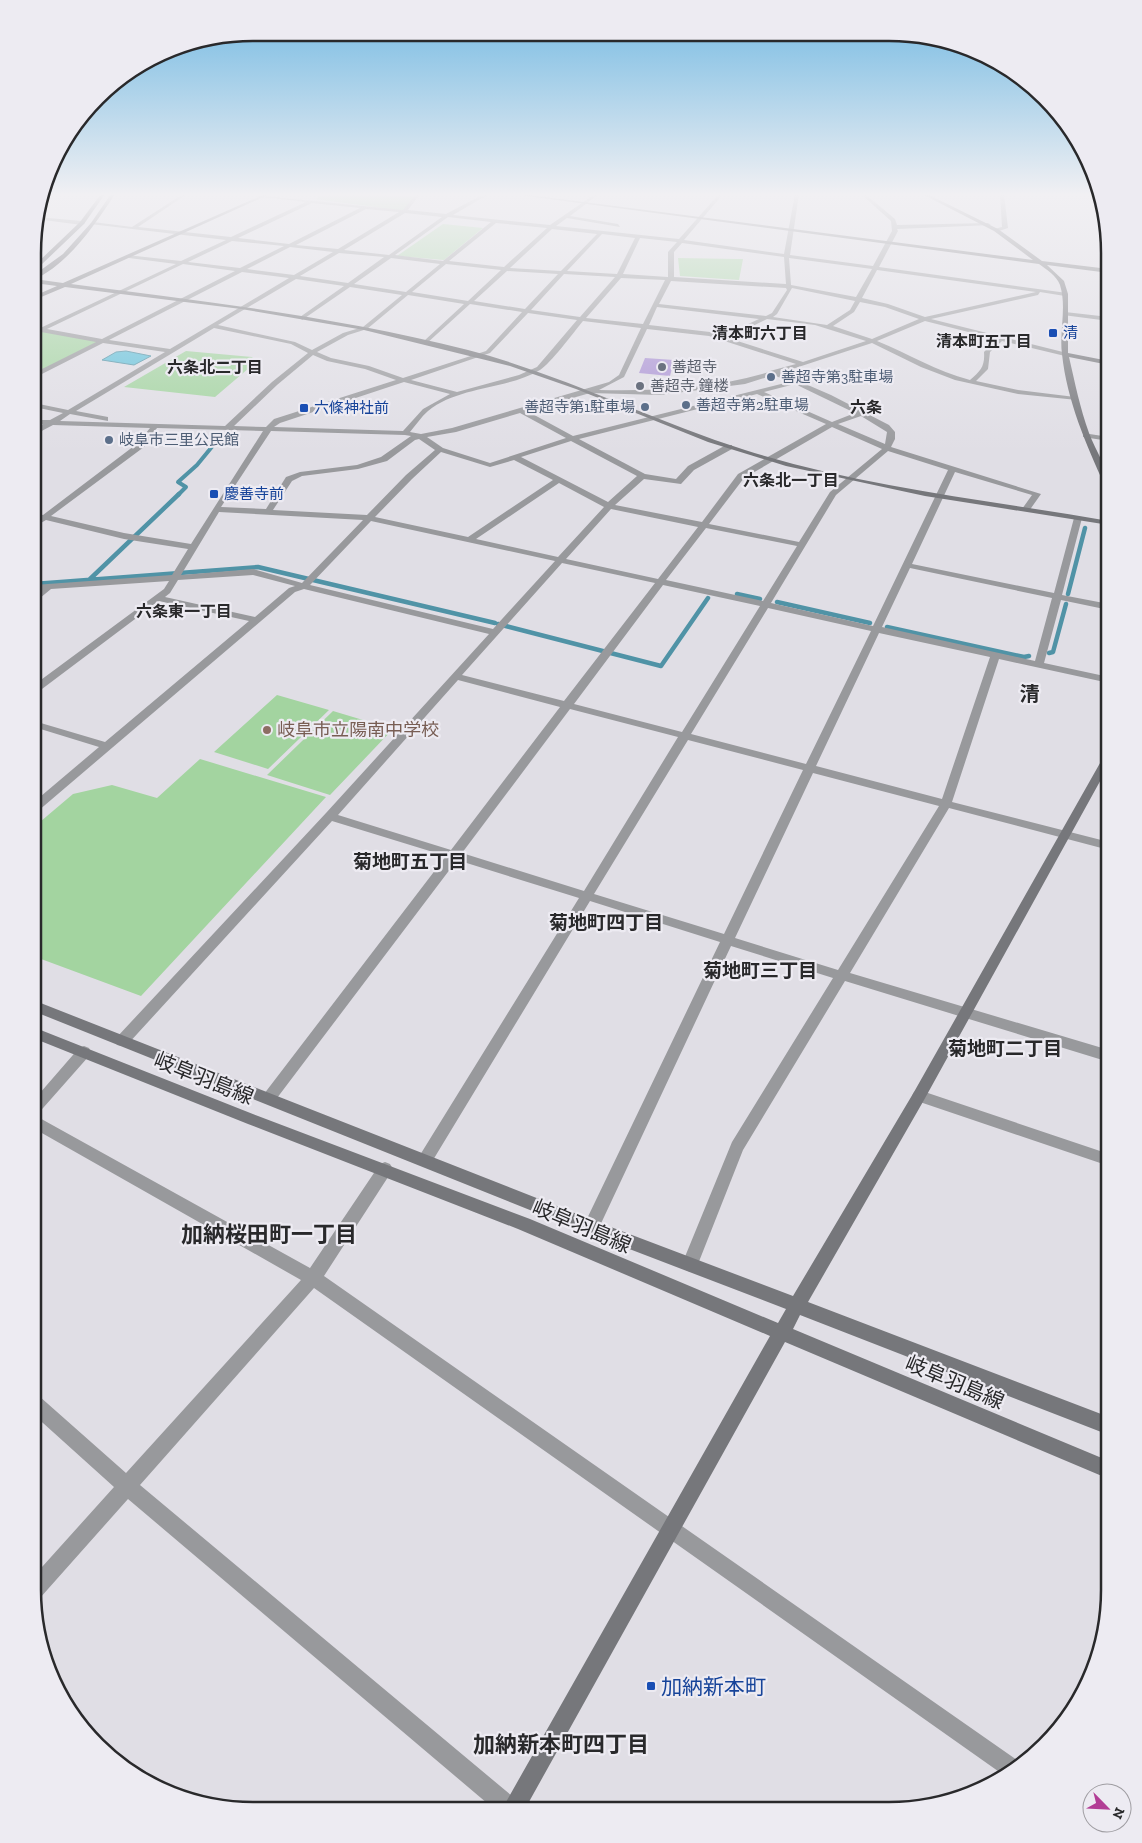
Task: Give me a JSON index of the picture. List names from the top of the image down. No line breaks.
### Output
{"streets":{"street":["岐阜羽島線"]},"districts":["清本町六丁目","清本町五丁目","六条北二丁目","六条","六条北一丁目","六条東一丁目","清","菊地町五丁目","菊地町四丁目","菊地町三丁目","菊地町二丁目","加納桜田町一丁目","加納新本町四丁目"],"places":{"transit":["清","六條神社前","慶善寺前","加納新本町"],"other":["善超寺","善超寺第3駐車場","善超寺 鐘楼","善超寺第2駐車場","善超寺第1駐車場","岐阜市三里公民館","岐阜市立陽南中学校"]},"north":"bottom right"}
